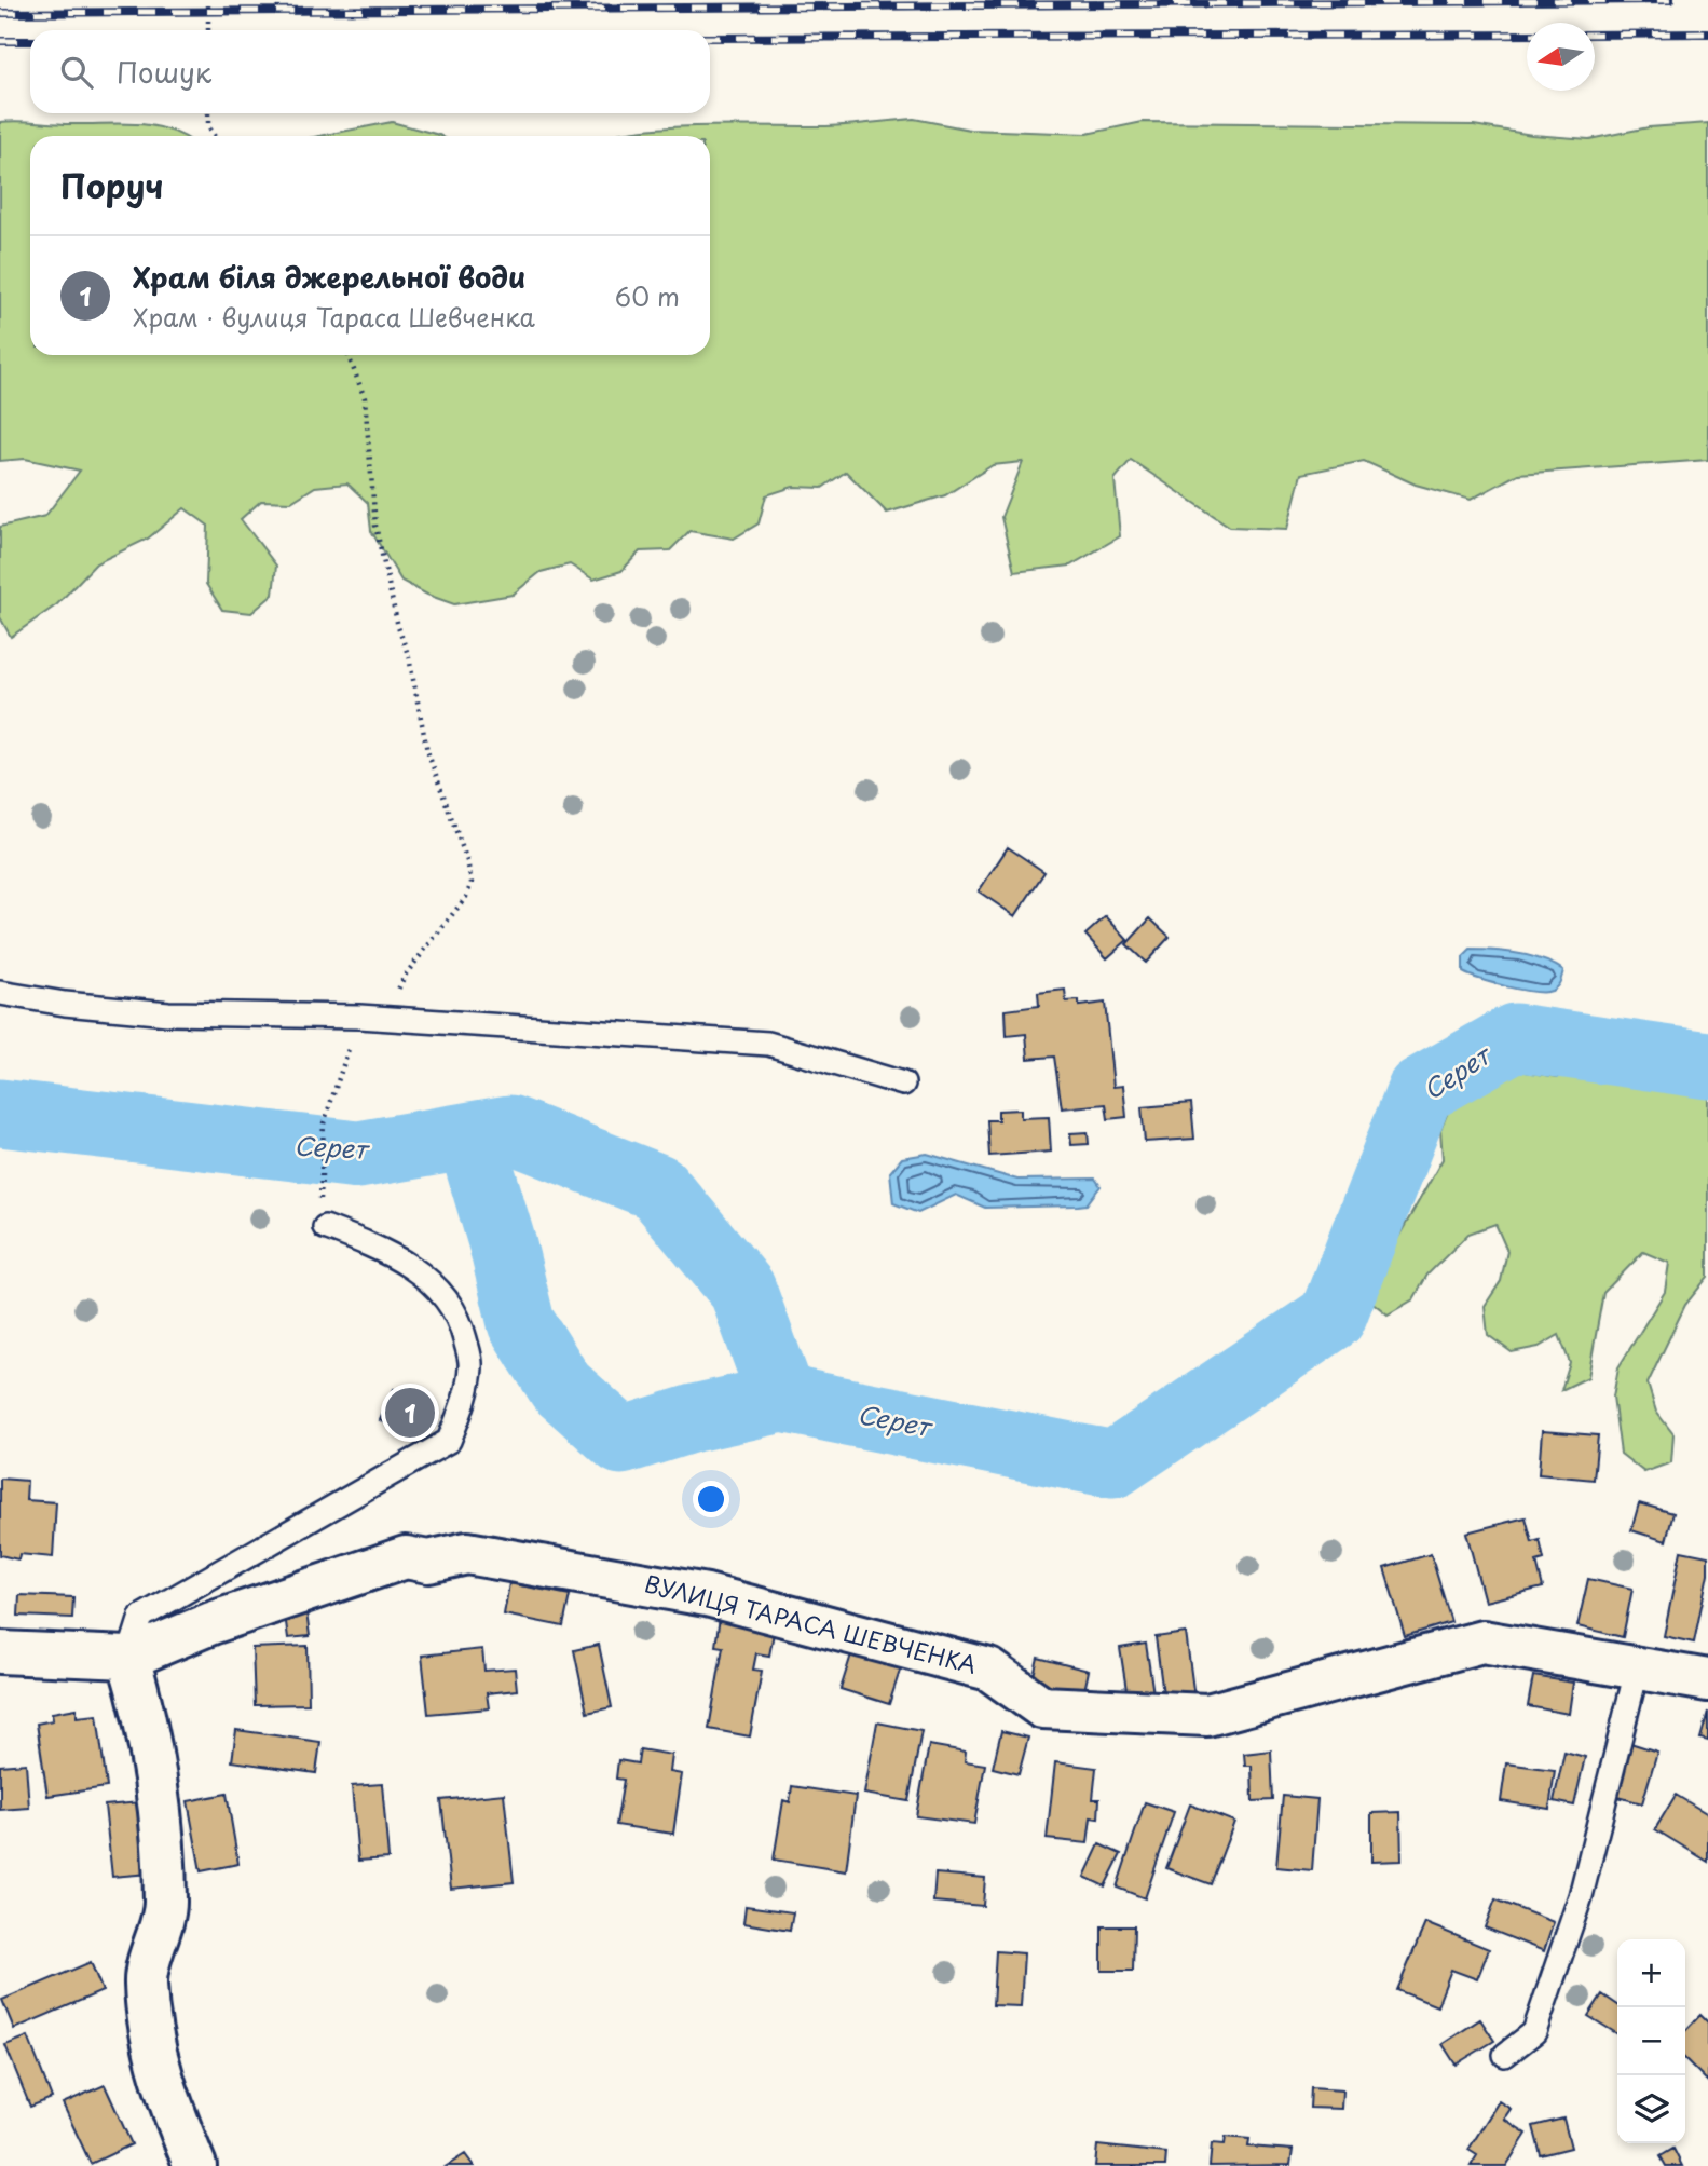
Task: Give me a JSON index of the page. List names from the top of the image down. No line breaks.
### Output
{"streets":{"street":["ВУЛИЦЯ ТАРАСА ШЕВЧЕНКА"]},"water":["Серет"],"north":"left","page":{"search":"Пошук","heading":"Поруч","list":[{"mark":"1","name":"Храм біля джерельної води","note":"Храм · вулиця Тараса Шевченка","value":"60 m"}],"pins":"1","map_buttons":["+","−"]}}
